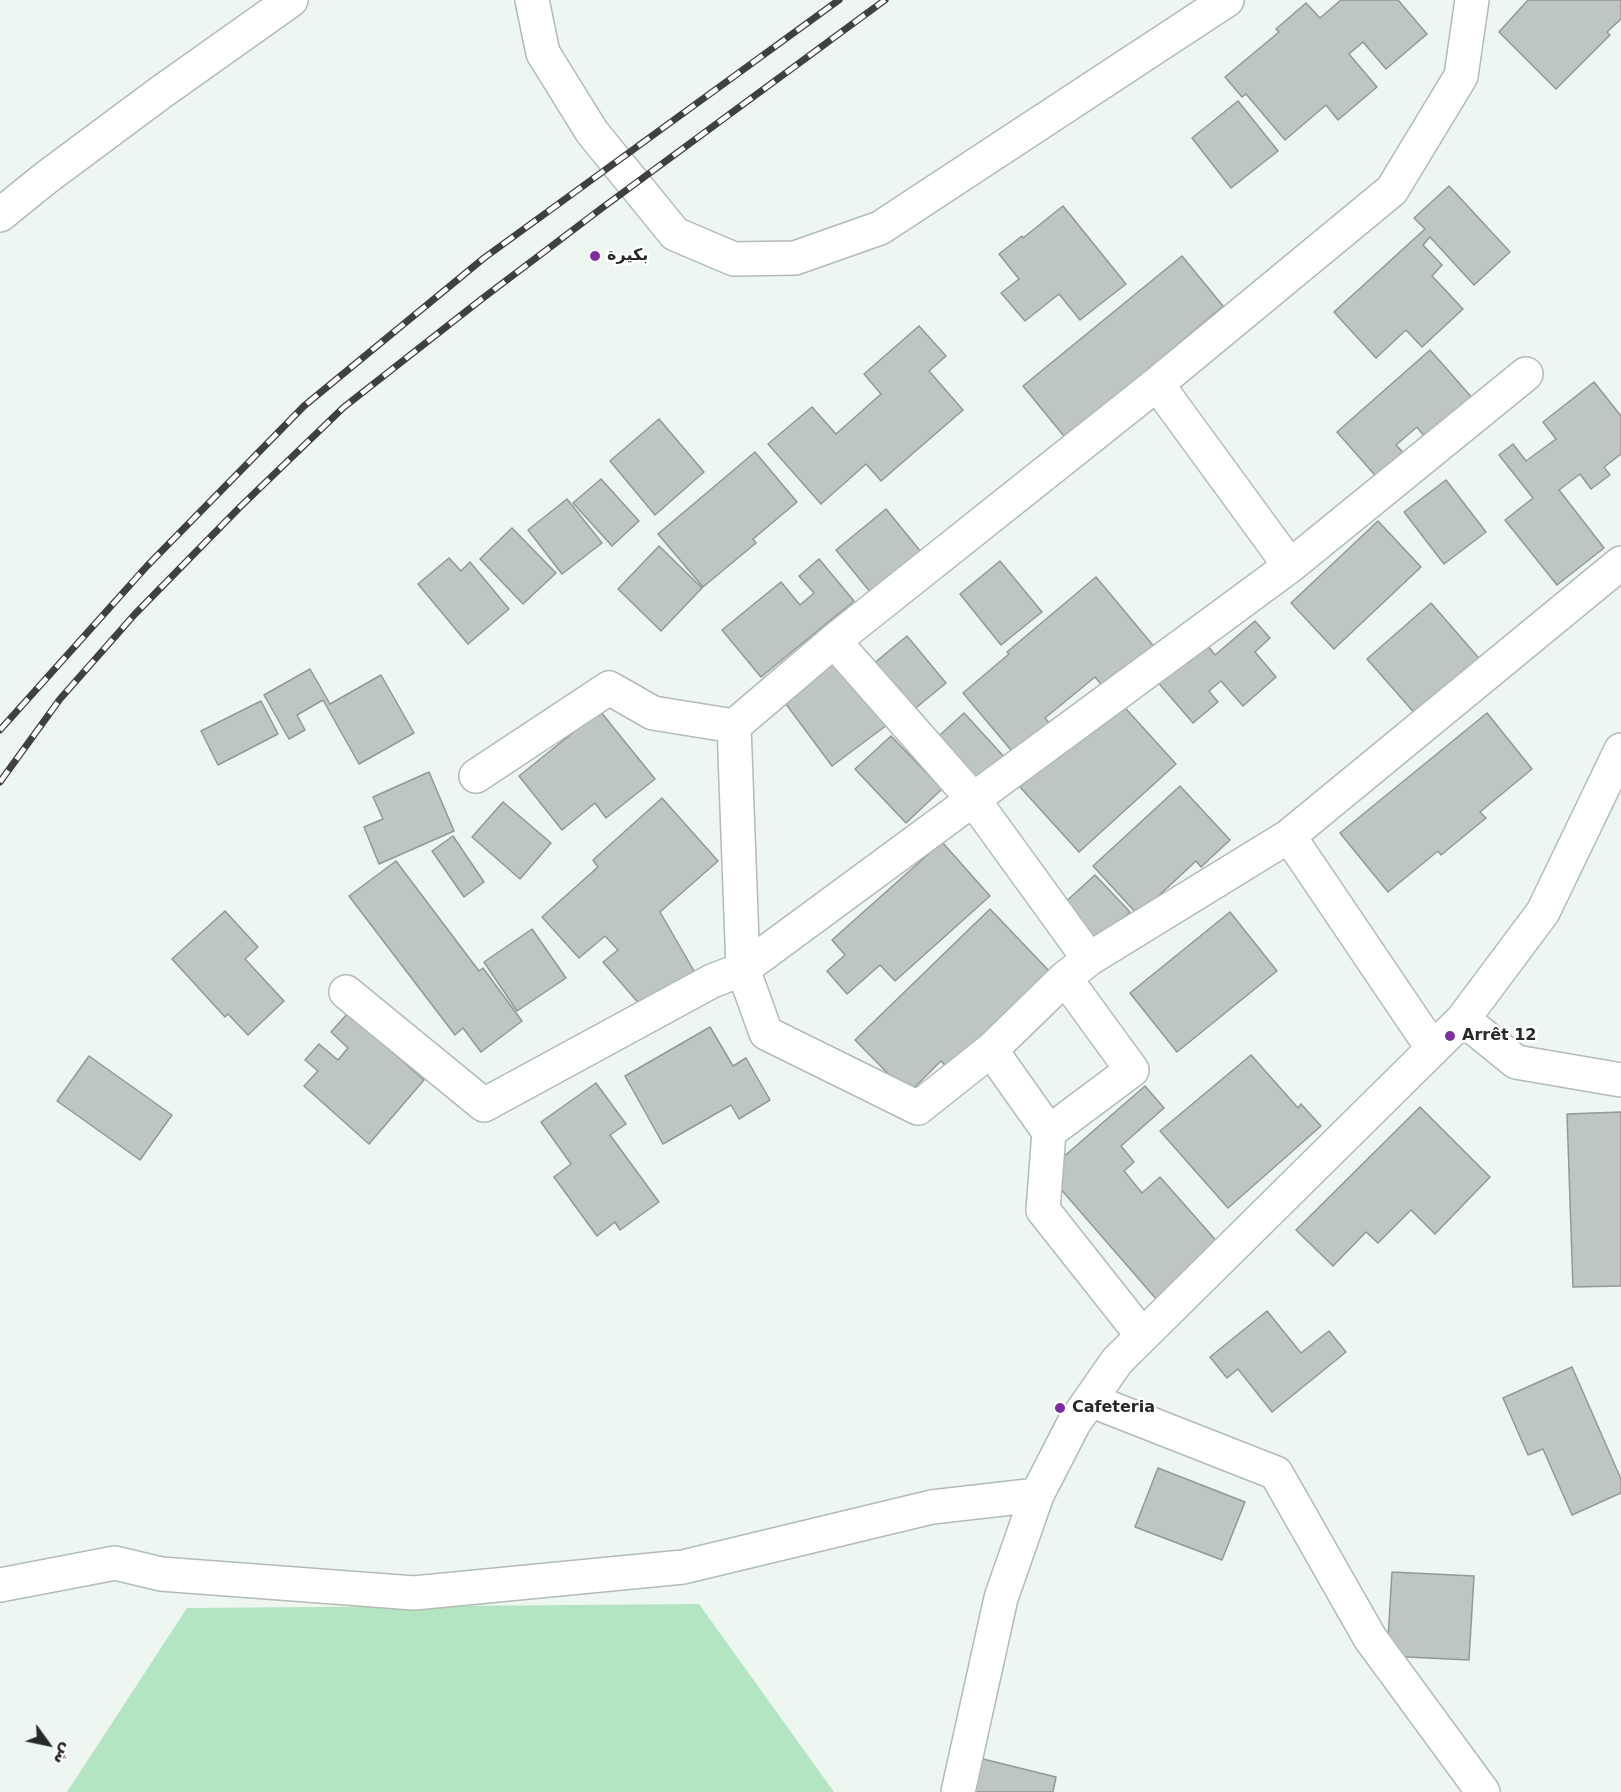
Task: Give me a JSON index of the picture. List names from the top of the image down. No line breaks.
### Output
{"places":["بكيرة","Arrêt 12","Cafeteria"],"north":"bottom right"}
